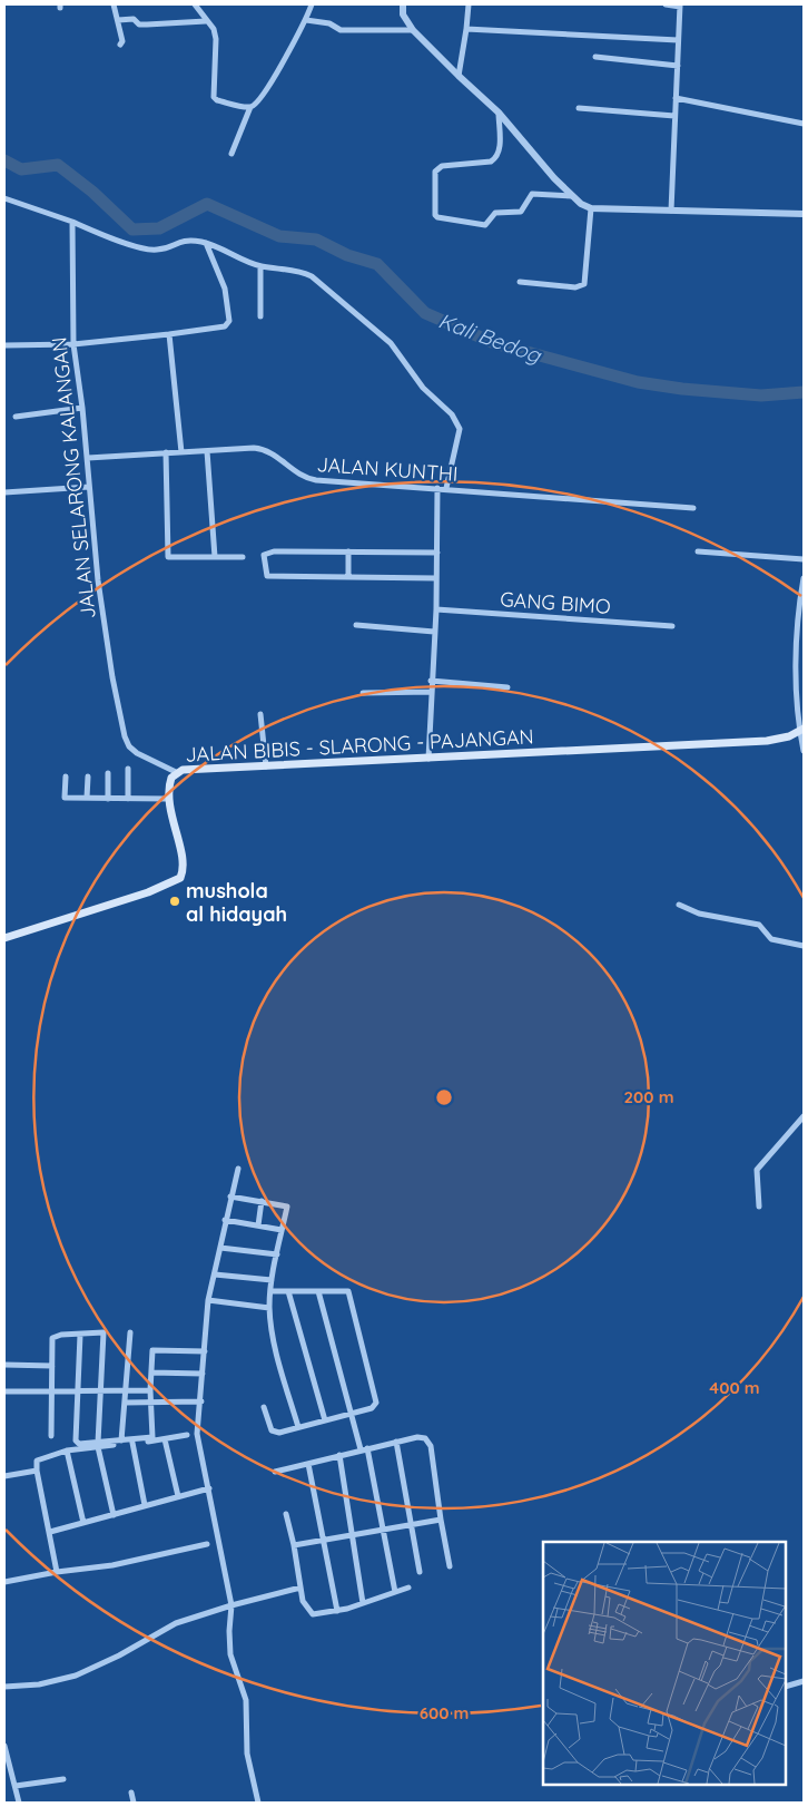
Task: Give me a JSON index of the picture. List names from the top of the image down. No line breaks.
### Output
{"streets":{"main road":["JALAN BIBIS - SLARONG - PAJANGAN"],"street":["JALAN KUNTHI","JALAN SELARONG KALANGAN","GANG BIMO"]},"crossings":[["JALAN KUNTHI","JALAN SELARONG KALANGAN"],["JALAN SELARONG KALANGAN","JALAN BIBIS - SLARONG - PAJANGAN"]],"water":["Kali Bedog"],"places":["mushola al hidayah"],"rings":["200 m","400 m","600 m"]}
